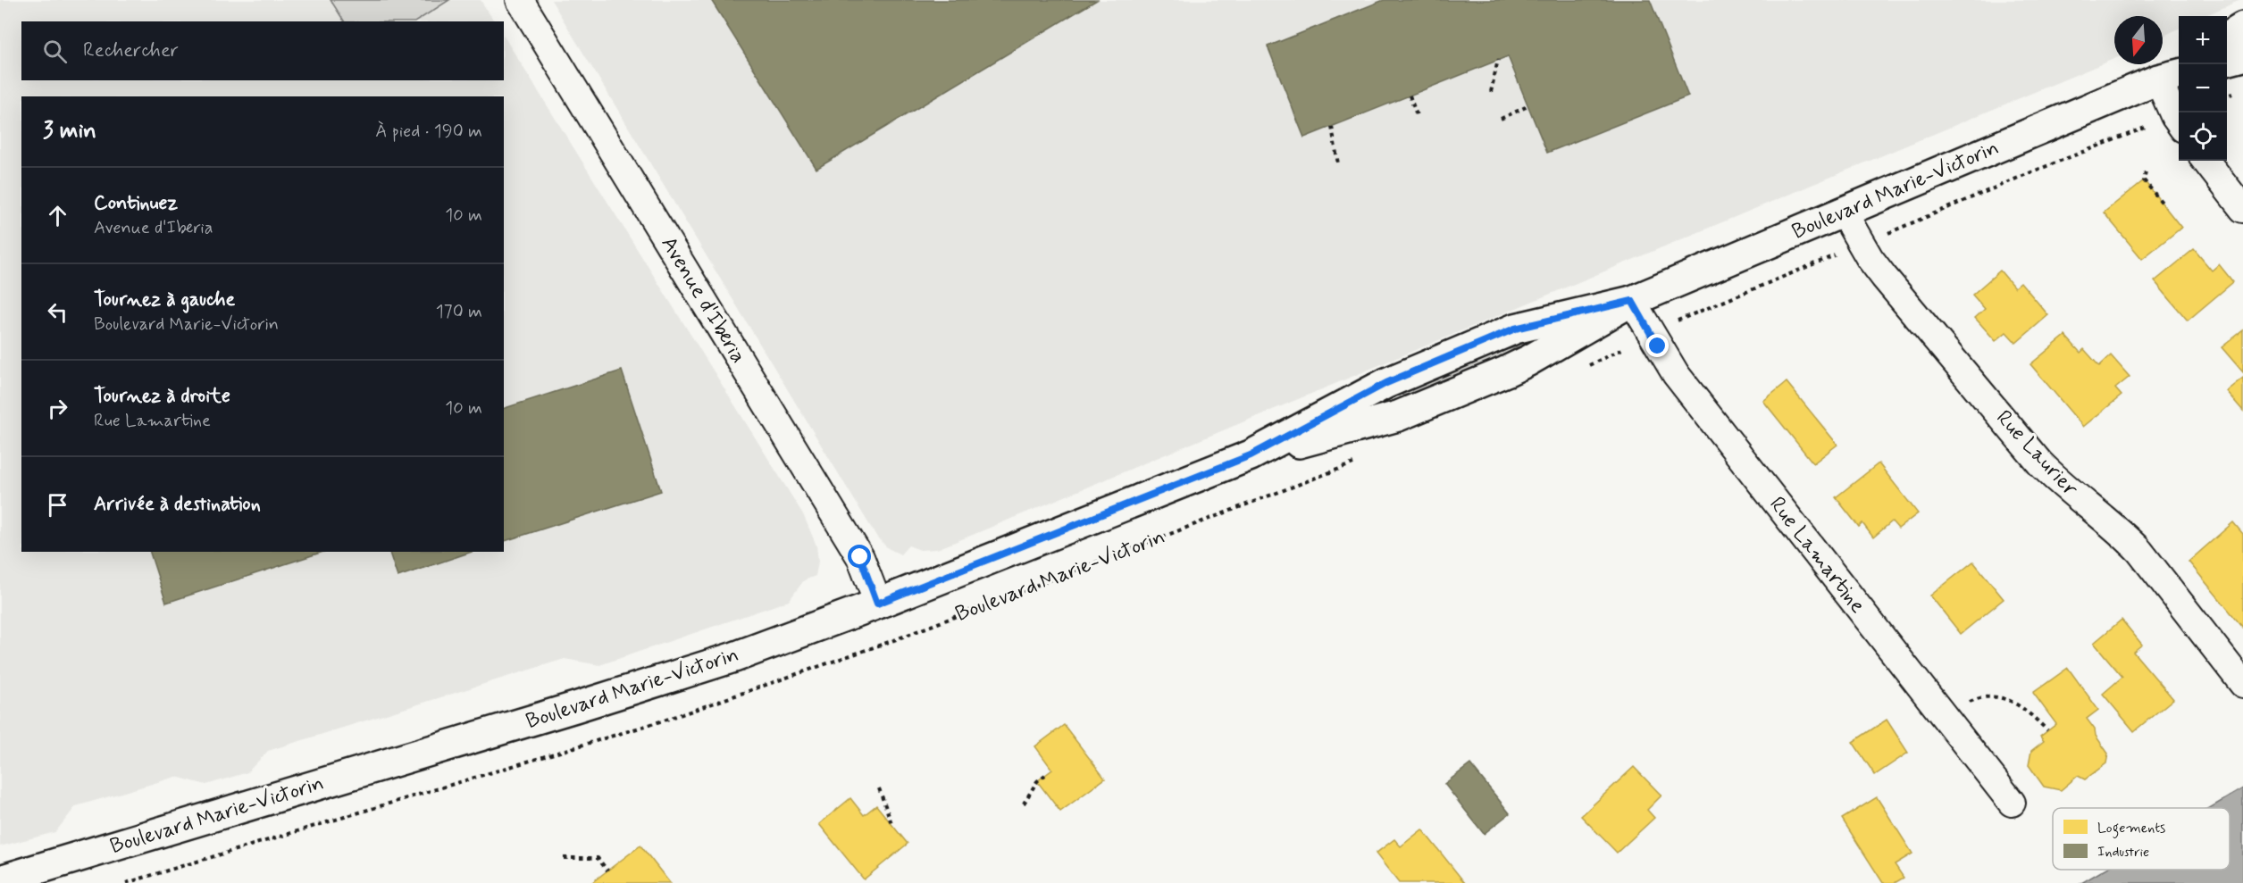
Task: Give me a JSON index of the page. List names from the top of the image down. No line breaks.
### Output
{"streets":{"street":["Boulevard Marie-Victorin","Avenue d'Iberia","Rue Laurier","Rue Lamartine"]},"crossings":[["Boulevard Marie-Victorin","Avenue d'Iberia"],["Boulevard Marie-Victorin","Rue Laurier"],["Boulevard Marie-Victorin","Rue Lamartine"]],"legend":["Logements","Industrie"],"north":"bottom","page":{"map_buttons":["+","−"],"search":"Rechercher","heading":["3 min","À pied · 190 m"],"list":[["Continuez","Avenue d'Iberia","10 m"],["Tournez à gauche","Boulevard Marie-Victorin","170 m"],["Tournez à droite","Rue Lamartine","10 m"],"Arrivée à destination"]}}
